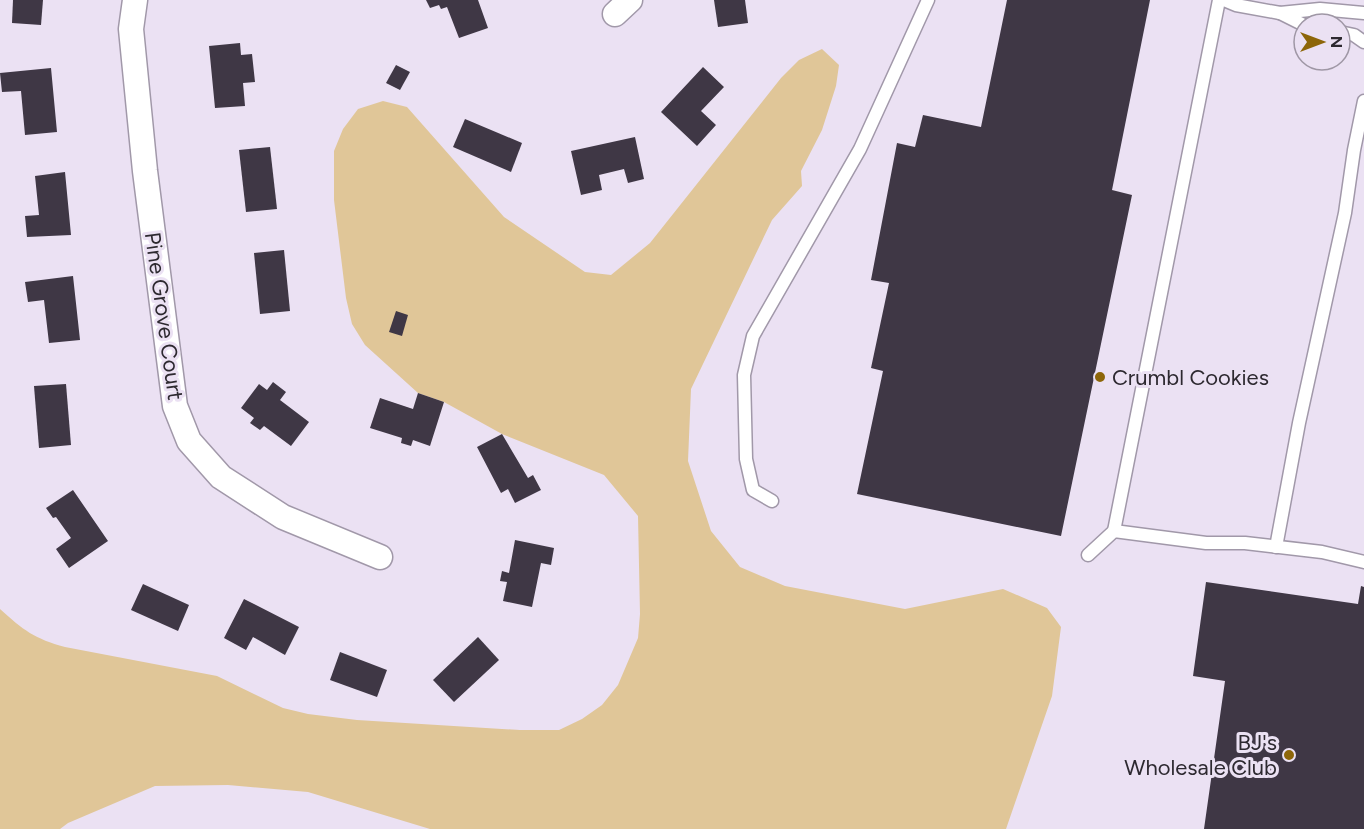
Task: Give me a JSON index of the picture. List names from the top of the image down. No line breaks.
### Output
{"streets":{"street":["Pine Grove Court"]},"places":["Crumbl Cookies","BJ's Wholesale Club"],"north":"right"}
